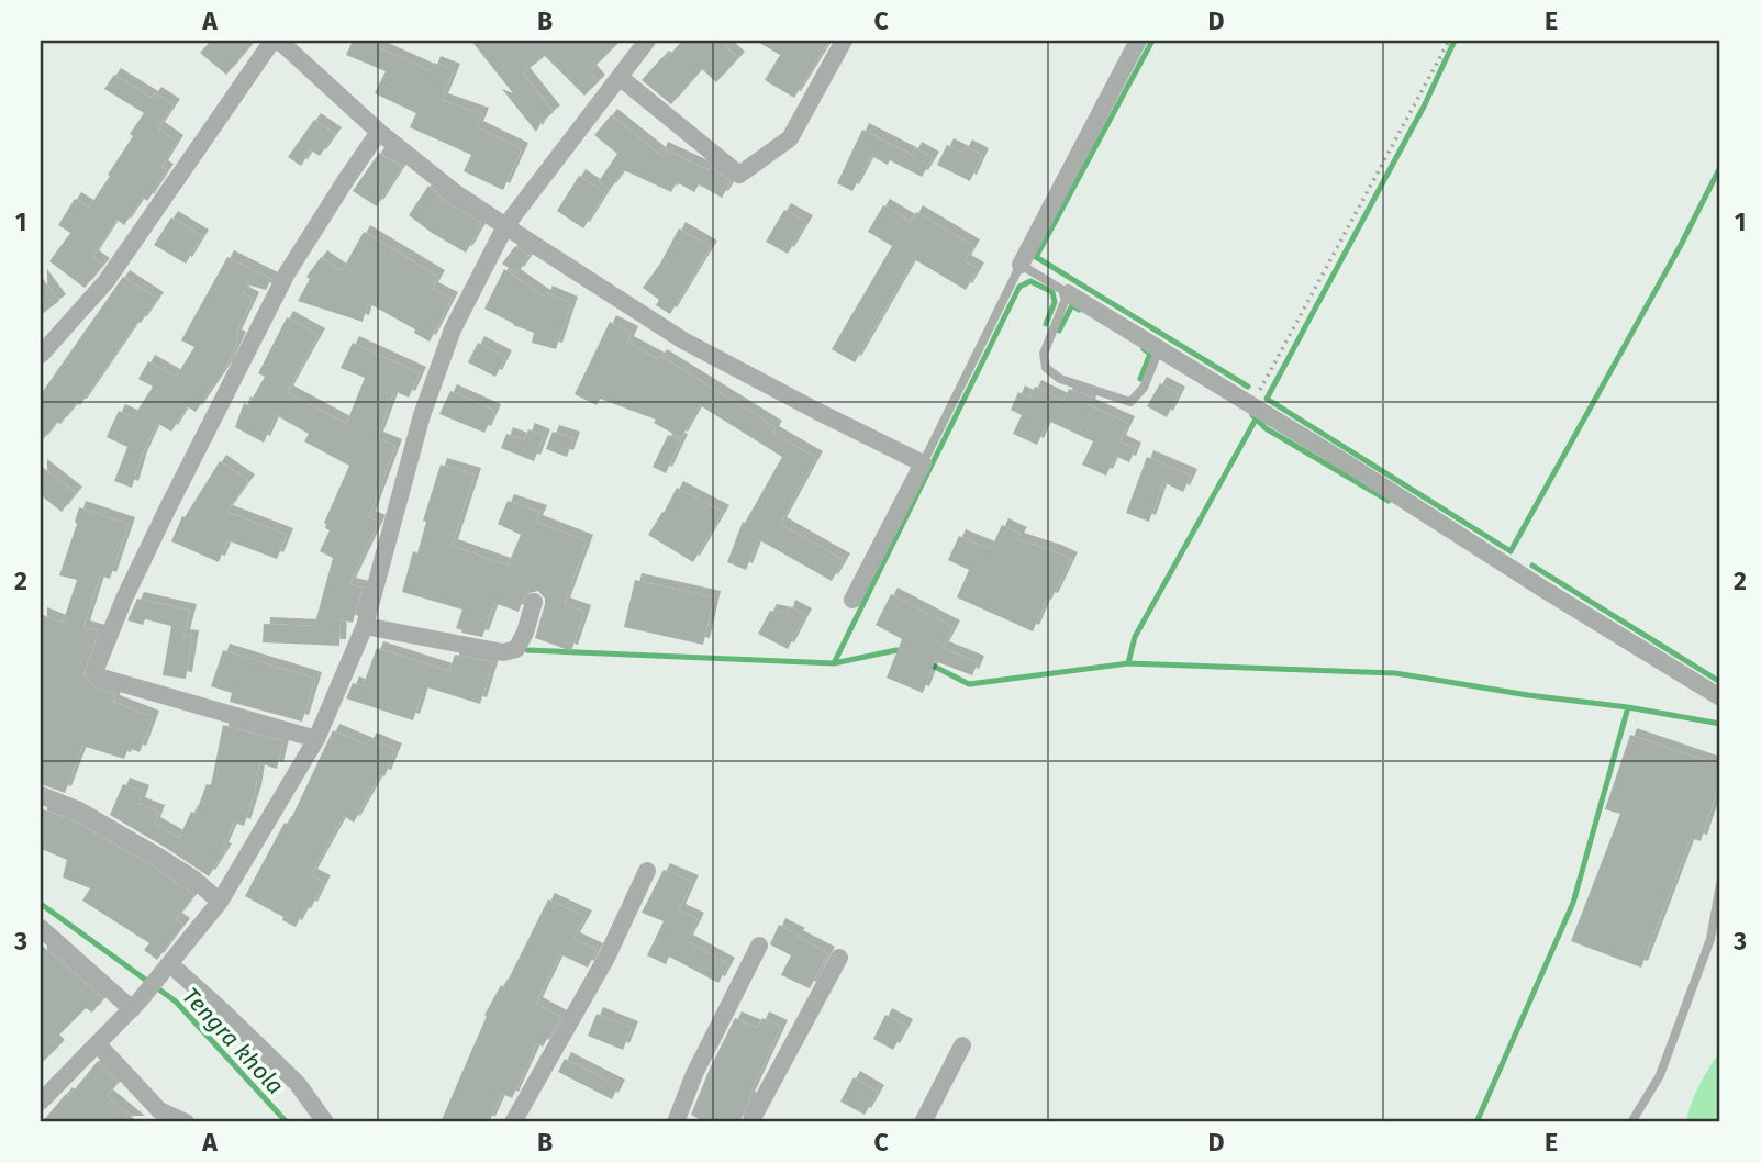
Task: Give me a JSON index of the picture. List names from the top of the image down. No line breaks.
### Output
{"water":["Tengra khola"],"grid":{"columns":["A","B","C","D","E"],"rows":["1","2","3"]}}
